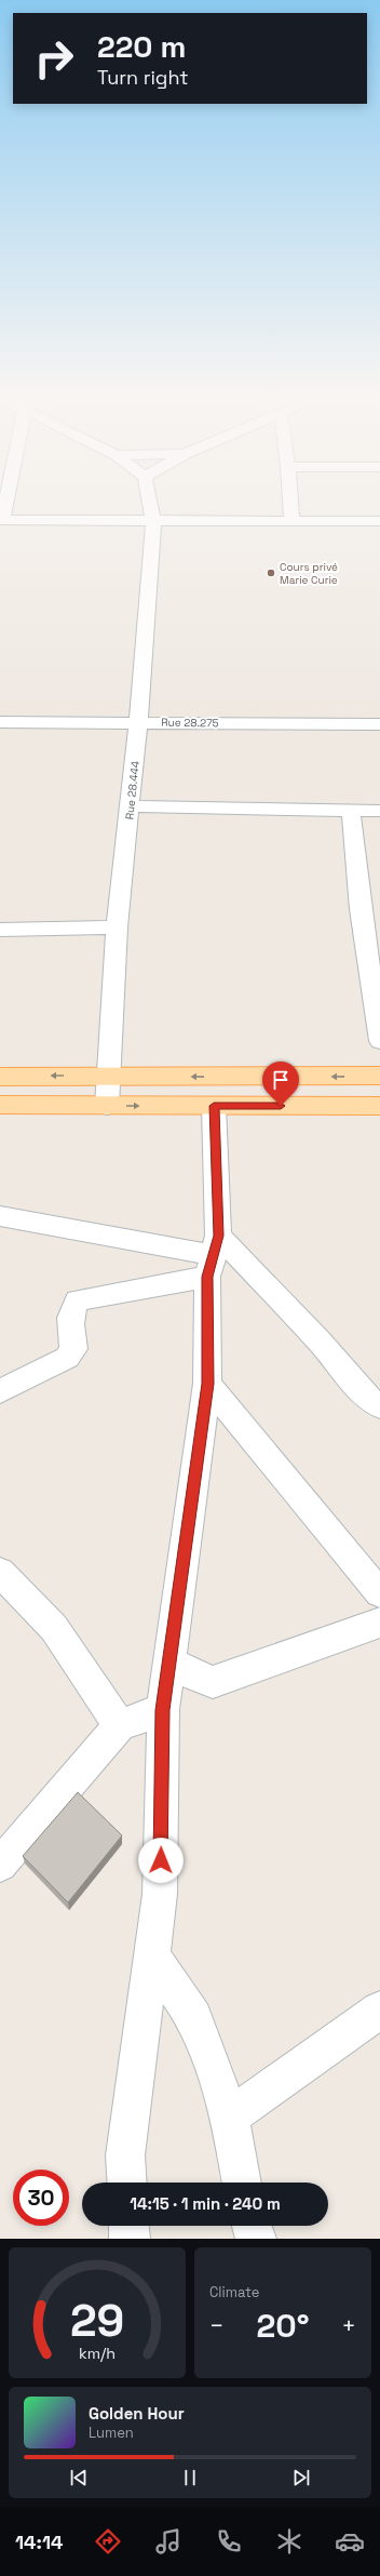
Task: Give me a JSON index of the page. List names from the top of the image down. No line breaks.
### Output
{"streets":{"street":["Rue 28.275","Rue 28.444"]},"crossings":[["Rue 28.275","Rue 28.444"]],"places":["Cours privé Marie Curie"],"page":{"turn":["220 m","Turn right"],"limit":"30","trip":"14:15 · 1 min · 240 m","tile":"Climate","heat":["−","20°","+"],"song":["Golden Hour","Lumen"],"tabs":"14:14","gauge":["29","km/h"]}}
